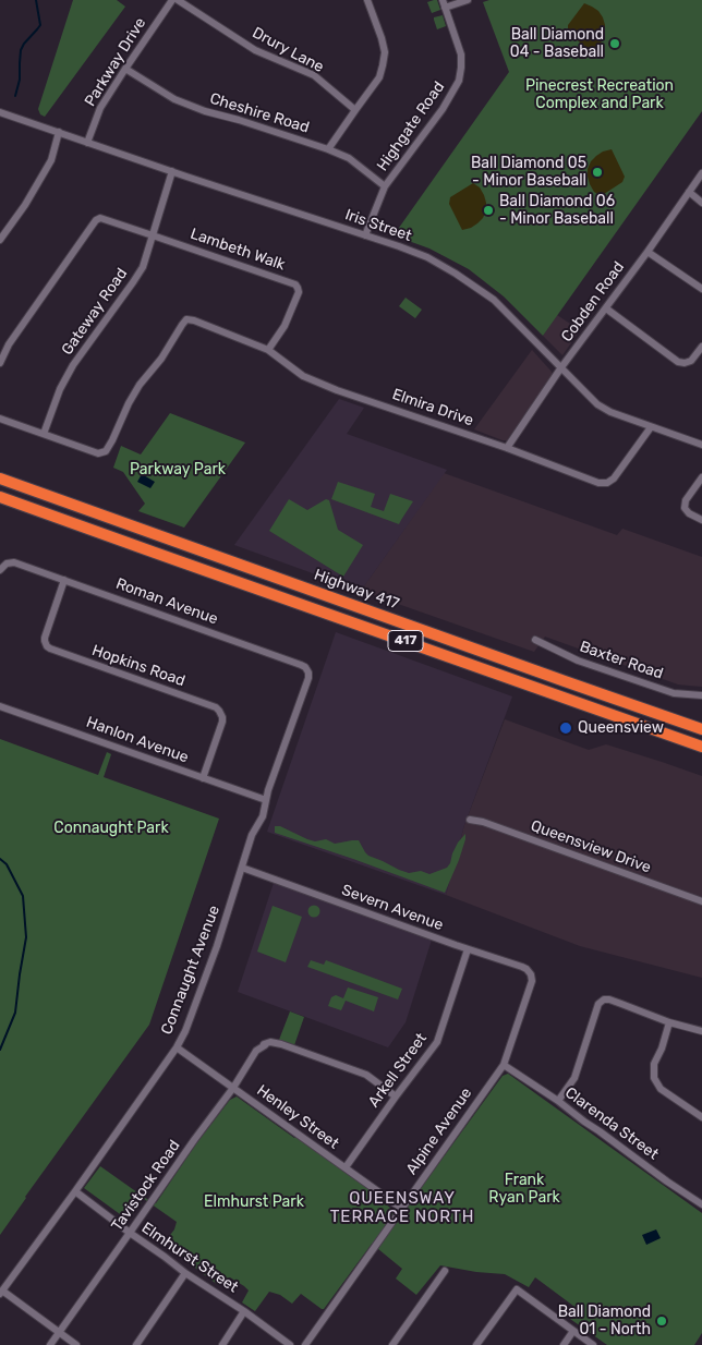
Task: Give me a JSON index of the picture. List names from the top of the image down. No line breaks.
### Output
{"streets":{"highway":["Highway 417","417"],"street":["Drury Lane","Parkway Drive","Cheshire Road","Highgate Road","Iris Street","Lambeth Walk","Cobden Road","Gateway Road","Elmira Drive","Roman Avenue","Baxter Road","Hopkins Road","Hanlon Avenue","Queensview Drive","Severn Avenue","Connaught Avenue","Arkell Street","Henley Street","Clarenda Street","Alpine Avenue","Tavistock Road","Elmhurst Street"]},"crossings":[["Parkway Drive","Cheshire Road"],["Parkway Drive","Iris Street"],["Cheshire Road","Highgate Road"],["Highgate Road","Iris Street"],["Iris Street","Cobden Road"],["Iris Street","Gateway Road"],["Iris Street","Elmira Drive"],["Lambeth Walk","Gateway Road"],["Lambeth Walk","Elmira Drive"],["Cobden Road","Elmira Drive"],["Gateway Road","Elmira Drive"],["Roman Avenue","Hopkins Road"],["Roman Avenue","Connaught Avenue"],["Hopkins Road","Hanlon Avenue"],["Hanlon Avenue","Connaught Avenue"],["Severn Avenue","Connaught Avenue"],["Severn Avenue","Arkell Street"],["Severn Avenue","Alpine Avenue"],["Connaught Avenue","Henley Street"],["Connaught Avenue","Elmhurst Street"],["Arkell Street","Henley Street"],["Arkell Street","Tavistock Road"],["Henley Street","Alpine Avenue"],["Henley Street","Tavistock Road"],["Clarenda Street","Alpine Avenue"],["Tavistock Road","Elmhurst Street"]],"districts":["QUEENSWAY TERRACE NORTH"],"parks":["Pinecrest Recreation Complex and Park","Parkway Park","Connaught Park","Frank Ryan Park","Elmhurst Park"],"places":["Ball Diamond 04 - Baseball","Ball Diamond 05 - Minor Baseball","Ball Diamond 06 - Minor Baseball","Queensview","Ball Diamond 01 - North"]}
